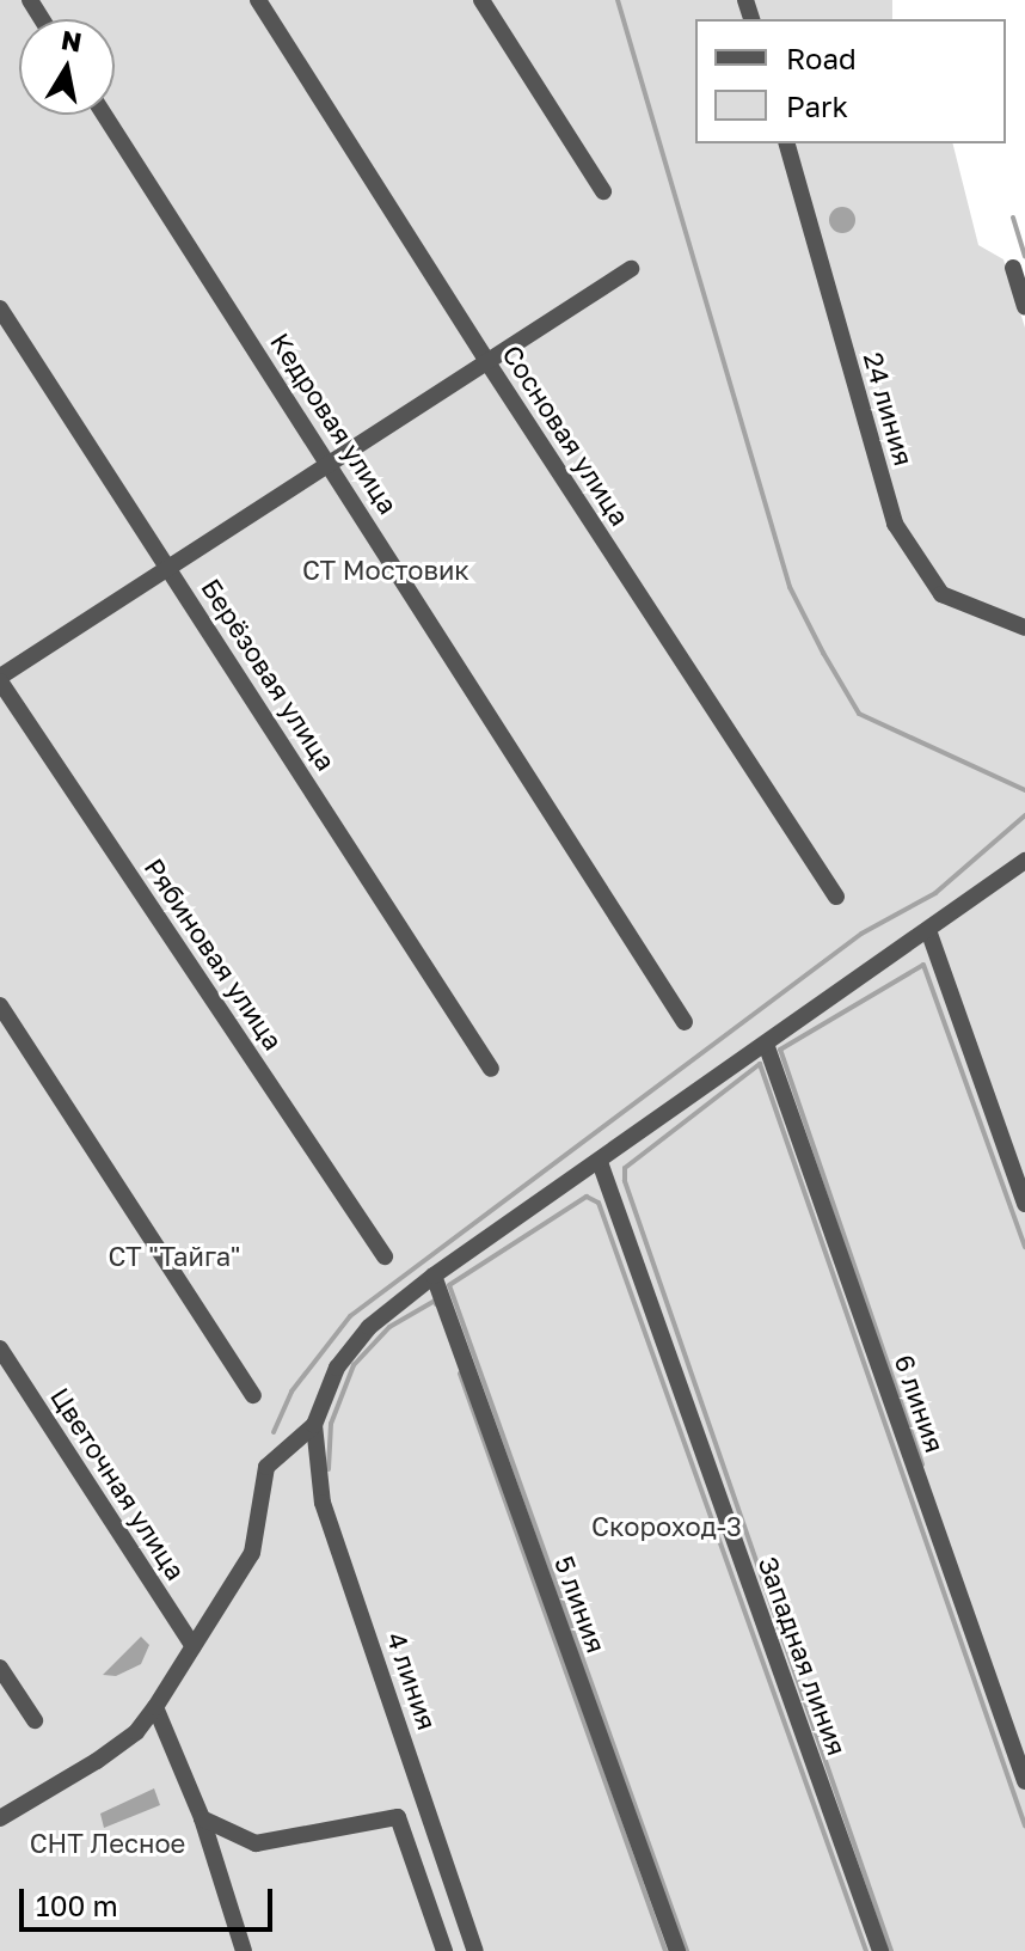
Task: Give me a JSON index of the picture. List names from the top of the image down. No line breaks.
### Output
{"streets":{"street":["24 линия","Кедровая улица","Сосновая улица","Берёзовая улица","Рябиновая улица","6 линия","Цветочная улица","5 линия","Западная линия","4 линия"]},"parks":["СТ Мостовик","СТ \"Тайга\"","Скороход-3","СНТ Лесное"],"legend":["Road","Park"],"scale_bar":"100 m","north":"top"}
